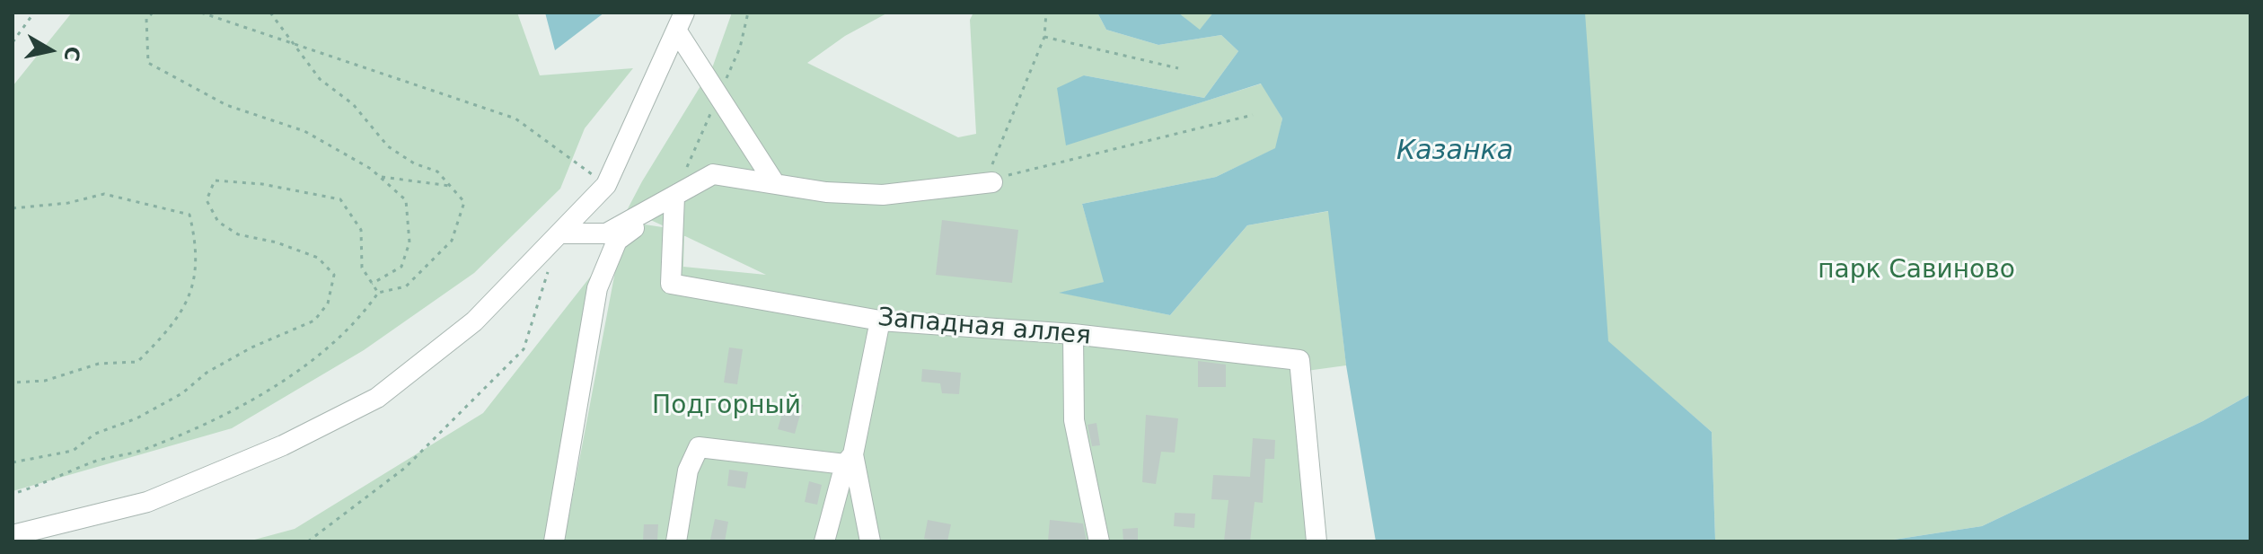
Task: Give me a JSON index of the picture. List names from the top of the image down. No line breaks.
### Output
{"streets":{"lane":["Западная аллея"]},"water":["Казанка"],"parks":["парк Савиново","Подгорный"],"north":"right"}
